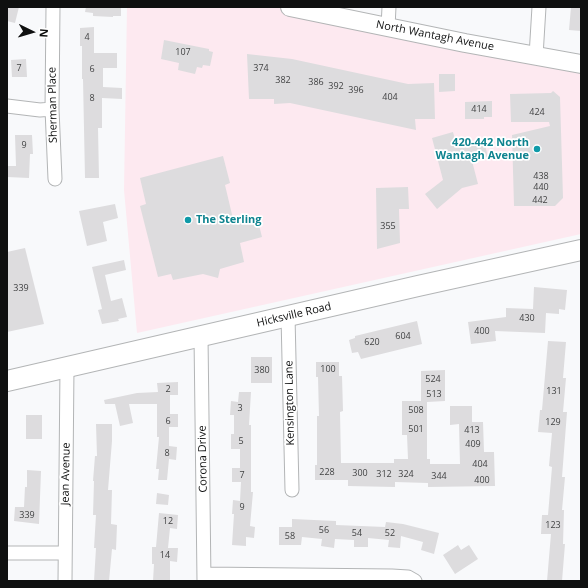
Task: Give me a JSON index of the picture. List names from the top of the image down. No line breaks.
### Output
{"streets":{"main road":["North Wantagh Avenue","Hicksville Road"],"street":["Sherman Place","Kensington Lane","Corona Drive","Jean Avenue"]},"crossings":[["Hicksville Road","Kensington Lane"],["Hicksville Road","Corona Drive"],["Hicksville Road","Jean Avenue"]],"places":["420-442 North Wantagh Avenue","The Sterling"],"house_numbers":["4","107","7","374","6","382","386","392","396","404","8","414","424","9","438","440","442","355","339","430","400","604","620","100","380","524","2","131","513","3","508","6","129","501","413","5","409","8","404","228","300","312","324","7","344","400","9","339","12","123","56","54","52","58","14"],"north":"right"}
